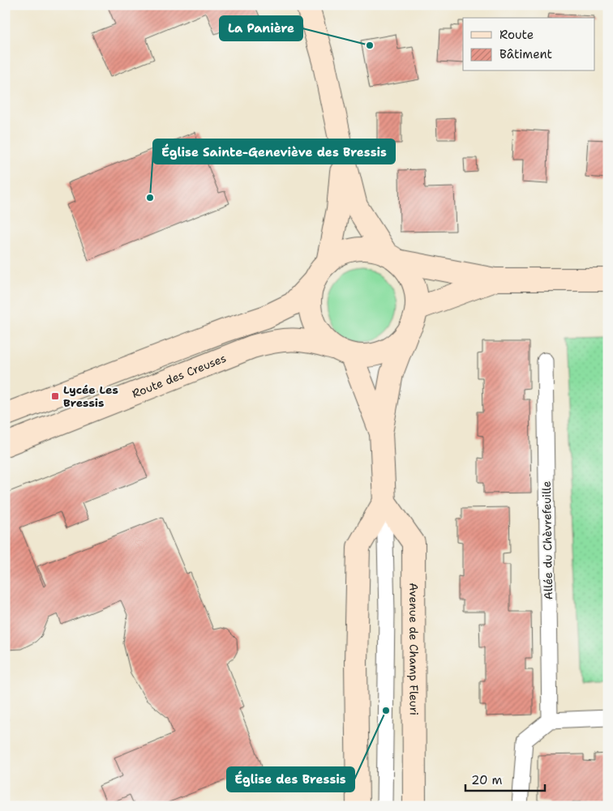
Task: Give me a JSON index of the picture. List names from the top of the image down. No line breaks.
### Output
{"streets":{"street":["Route des Creuses","Avenue de Champ Fleuri"],"lane":["Allée du Chèvrefeuille"]},"places":{"other":["La Panière","Église Sainte-Geneviève des Bressis","Église des Bressis"],"transit":["Lycée Les Bressis"]},"legend":["Route","Bâtiment"],"scale_bar":"20 m"}
